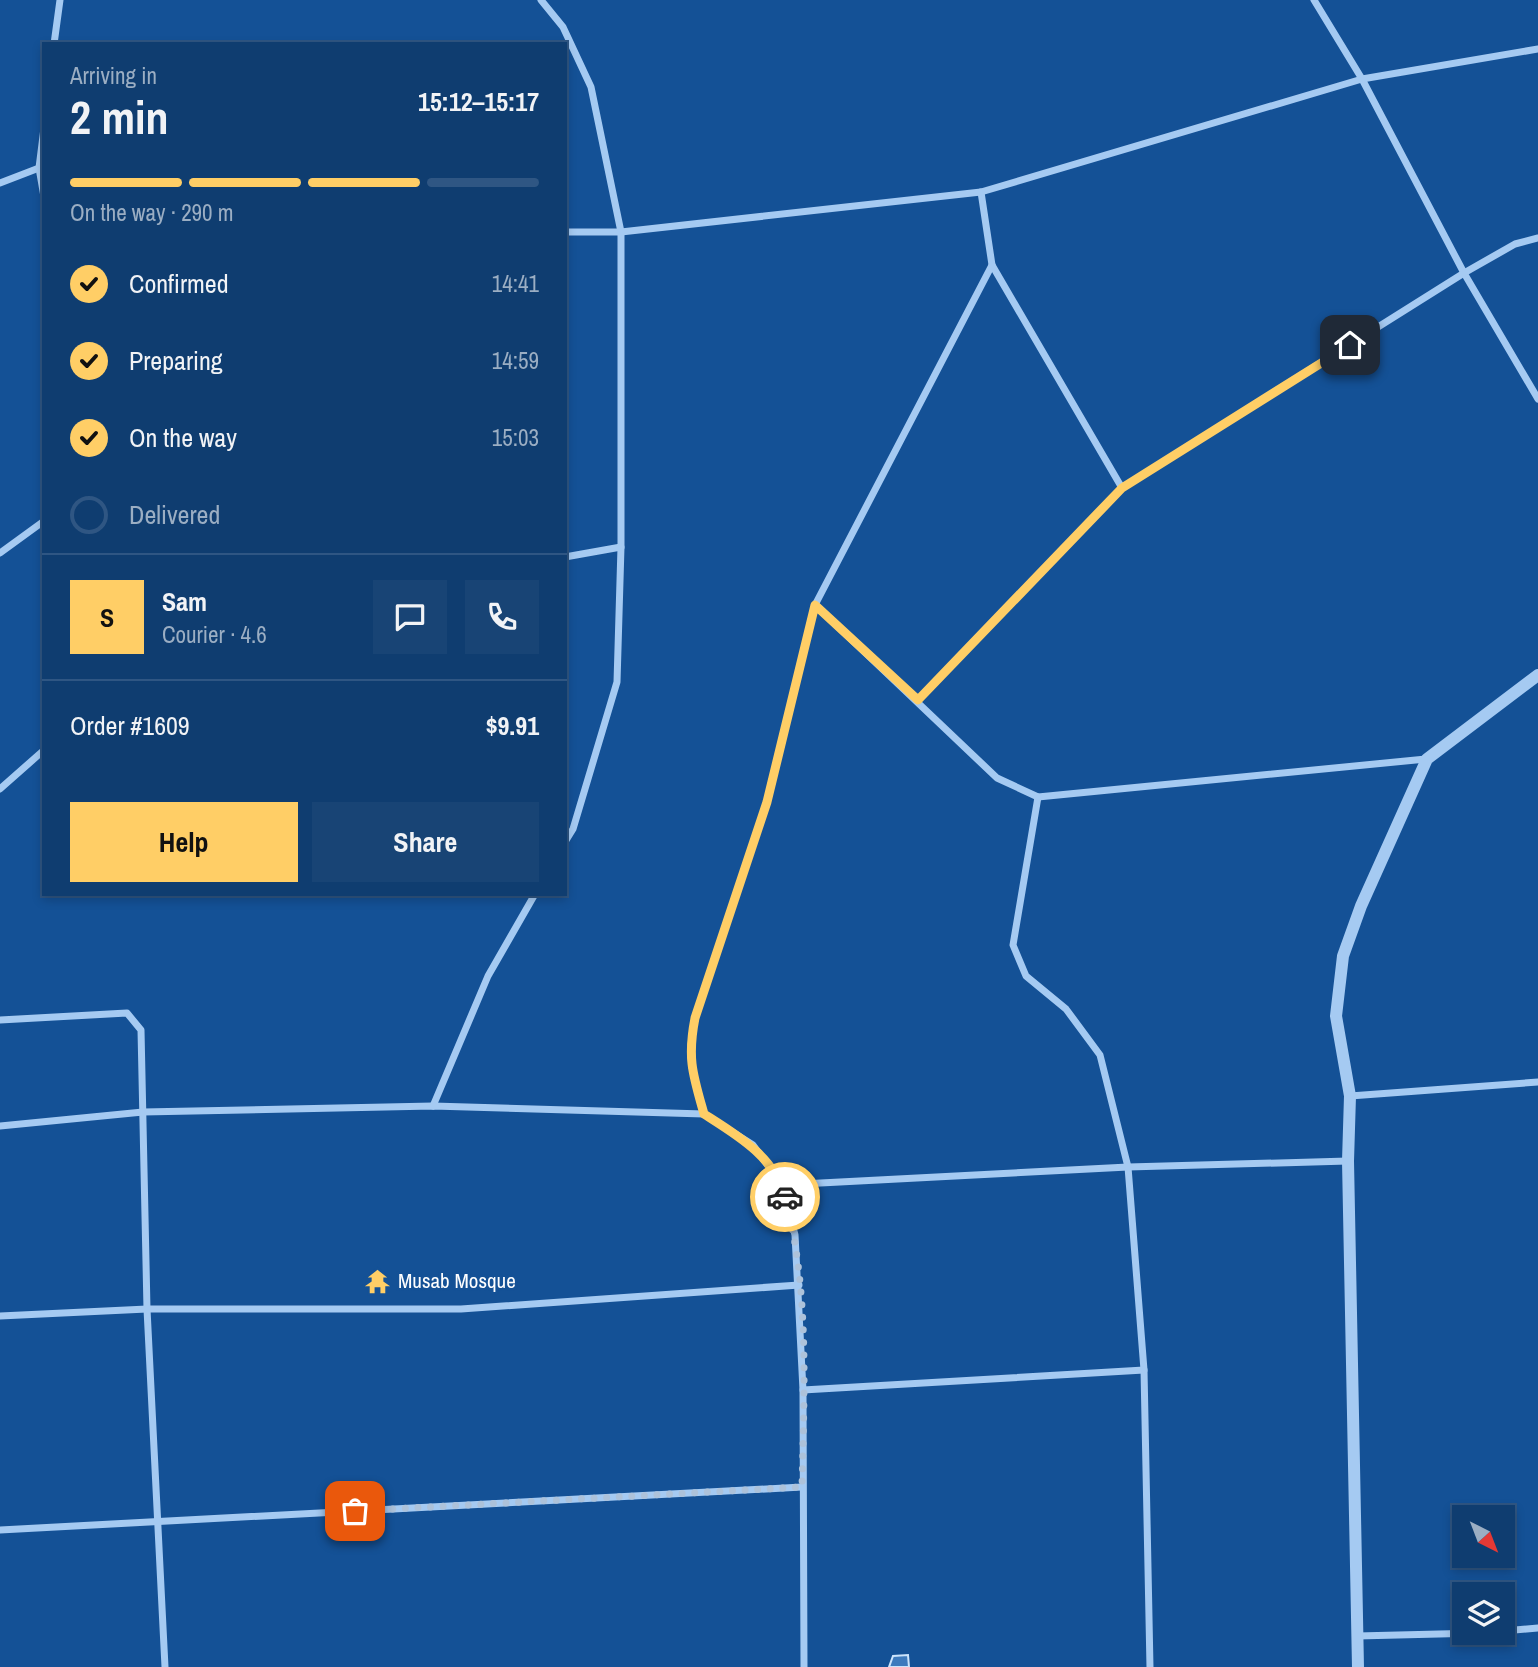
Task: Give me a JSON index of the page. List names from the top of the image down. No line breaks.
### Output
{"places":{"temple":["Musab Mosque"]},"north":"bottom right","page":{"heading":["2 min","Arriving in","15:12–15:17"],"panel":["Sam","Courier · 4.6","Order #1609","$9.91"],"bar":"On the way · 290 m","list":[["Confirmed","14:41"],["Preparing","14:59"],["On the way","15:03"],"Delivered"],"round":"S","buttons":["Help","Share"]}}
